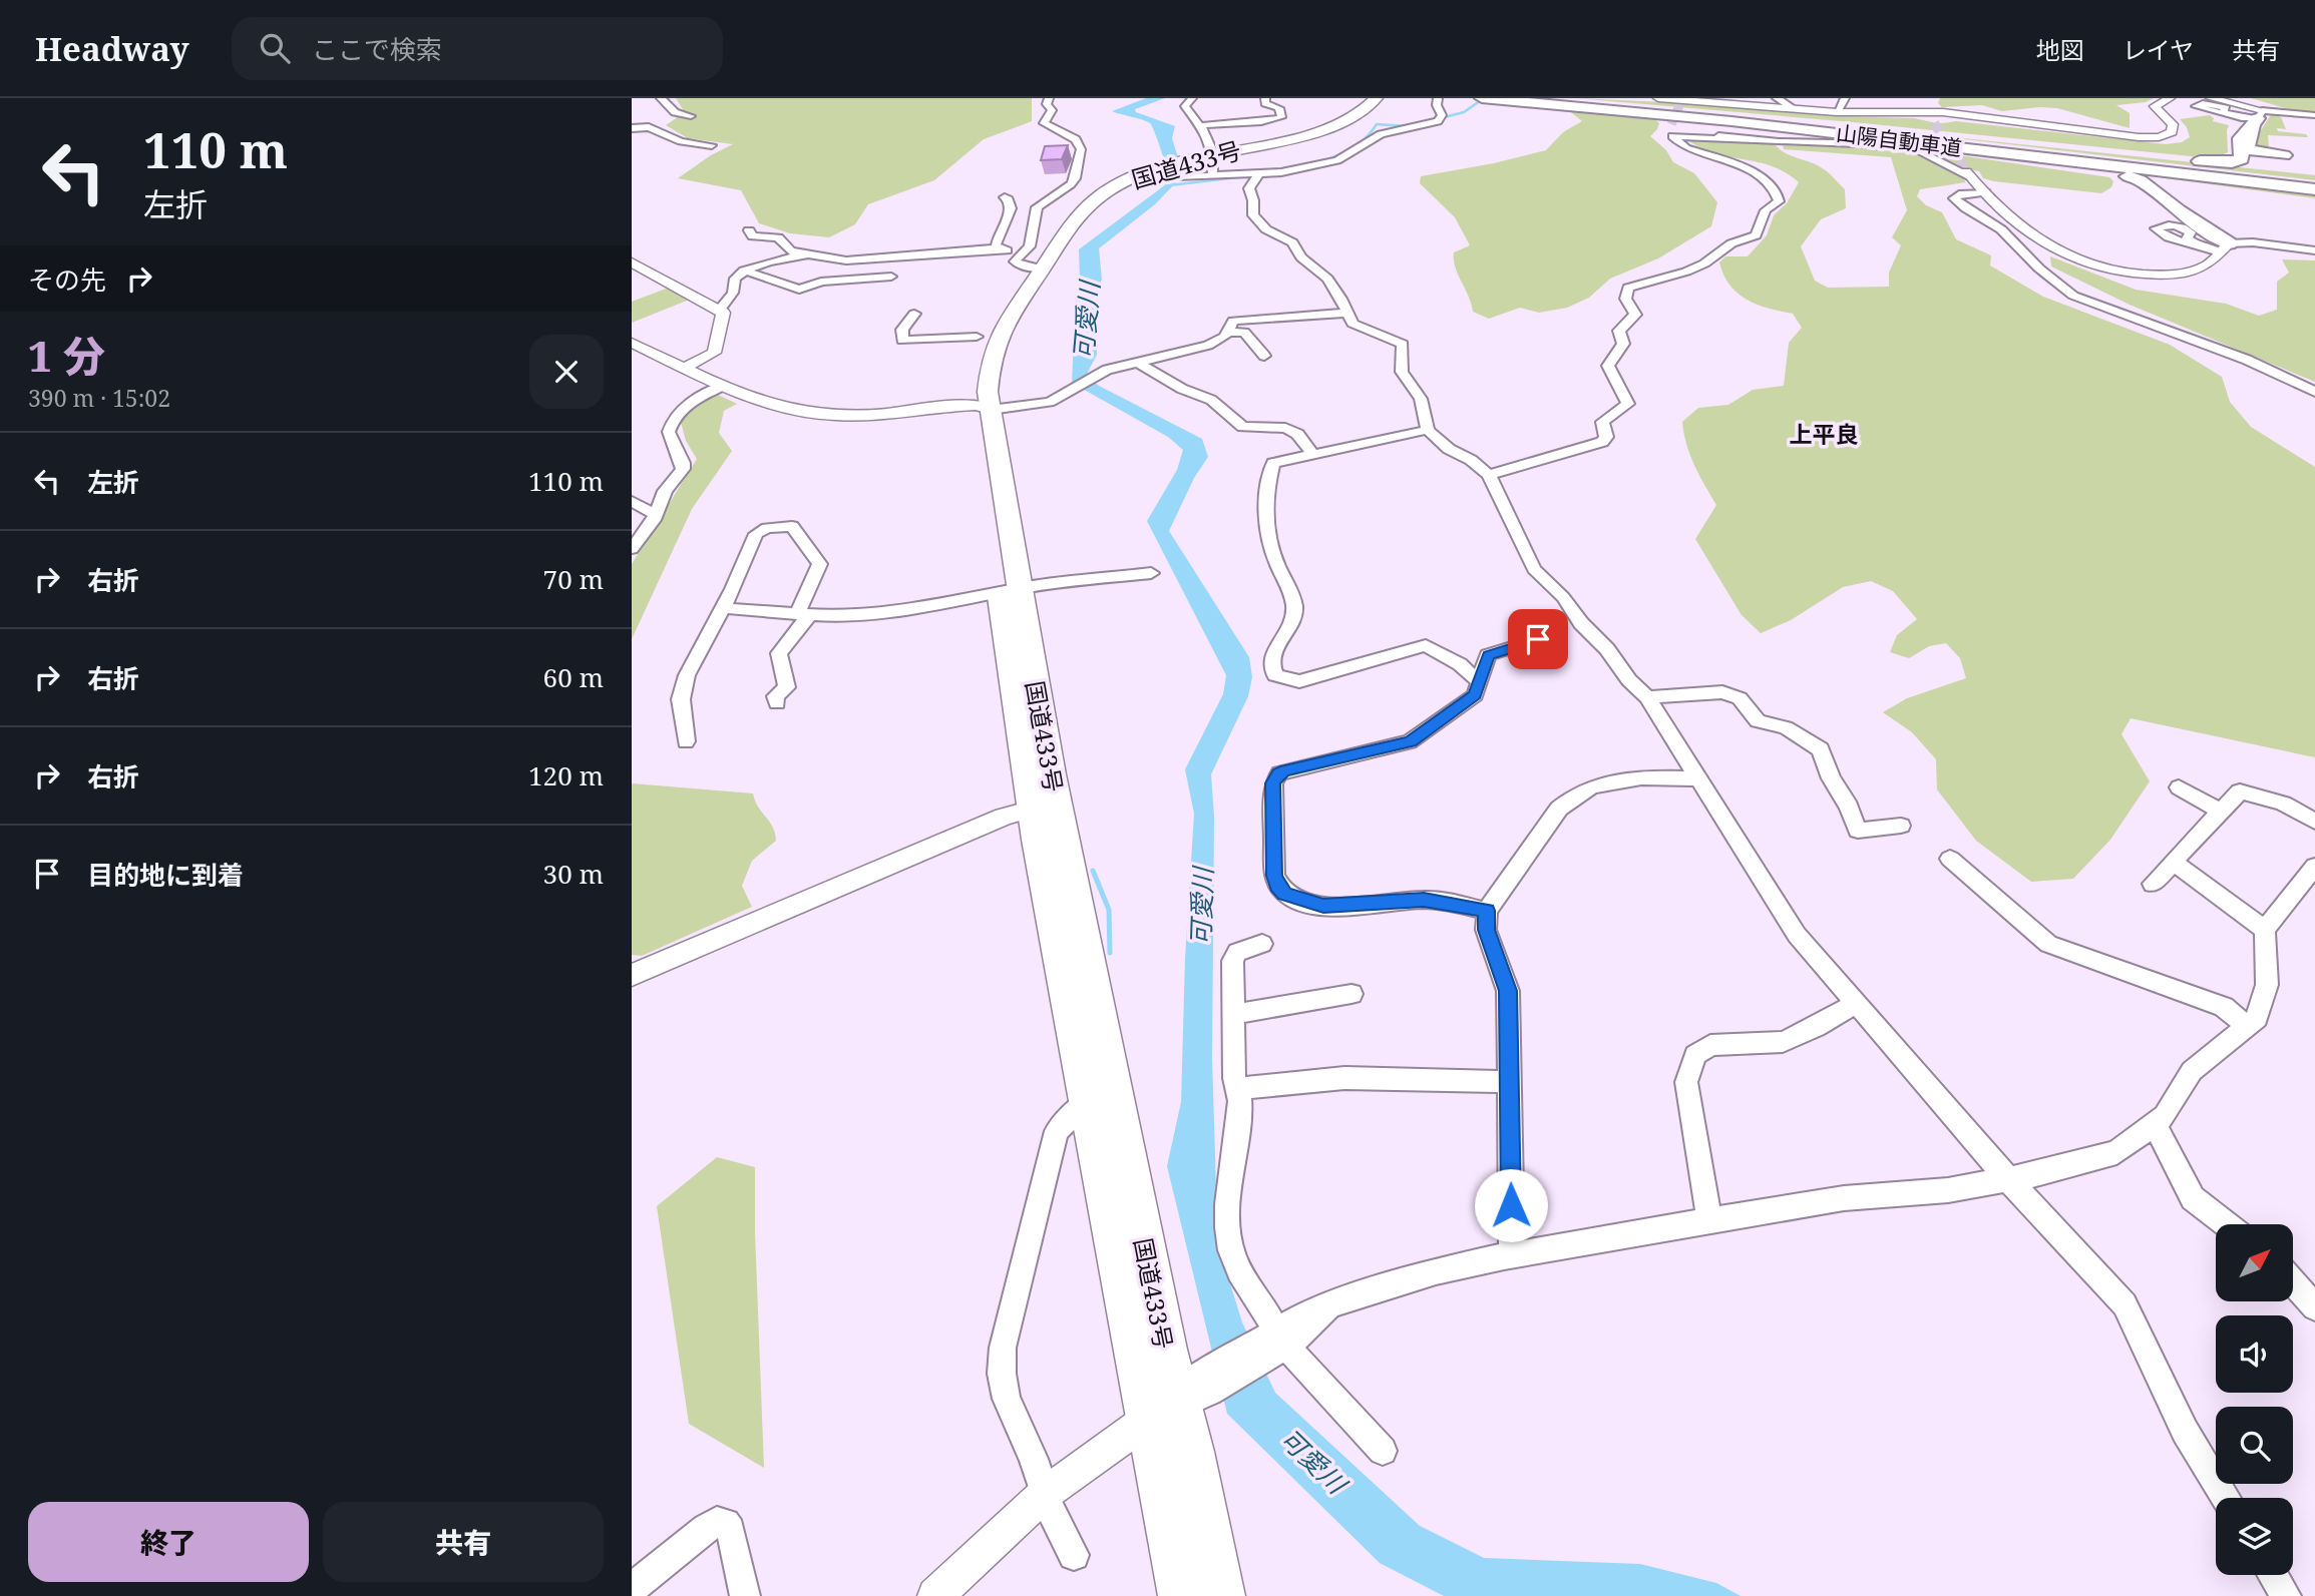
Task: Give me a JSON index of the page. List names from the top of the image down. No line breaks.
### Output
{"streets":{"highway":["山陽自動車道","国道433号"]},"districts":["上平良"],"water":["可愛川"],"north":"top right","page":{"header":"Headway","search":"ここで検索","nav":["地図","レイヤ","共有"],"turn":["110 m","左折"],"then":"その先","heading":["1 分","390 m · 15:02"],"list":[{"name":"左折","value":"110 m"},{"name":"右折","value":"70 m"},{"name":"右折","value":"60 m"},{"name":"右折","value":"120 m"},{"name":"目的地に到着","value":"30 m"}],"buttons":["終了","共有"]}}
